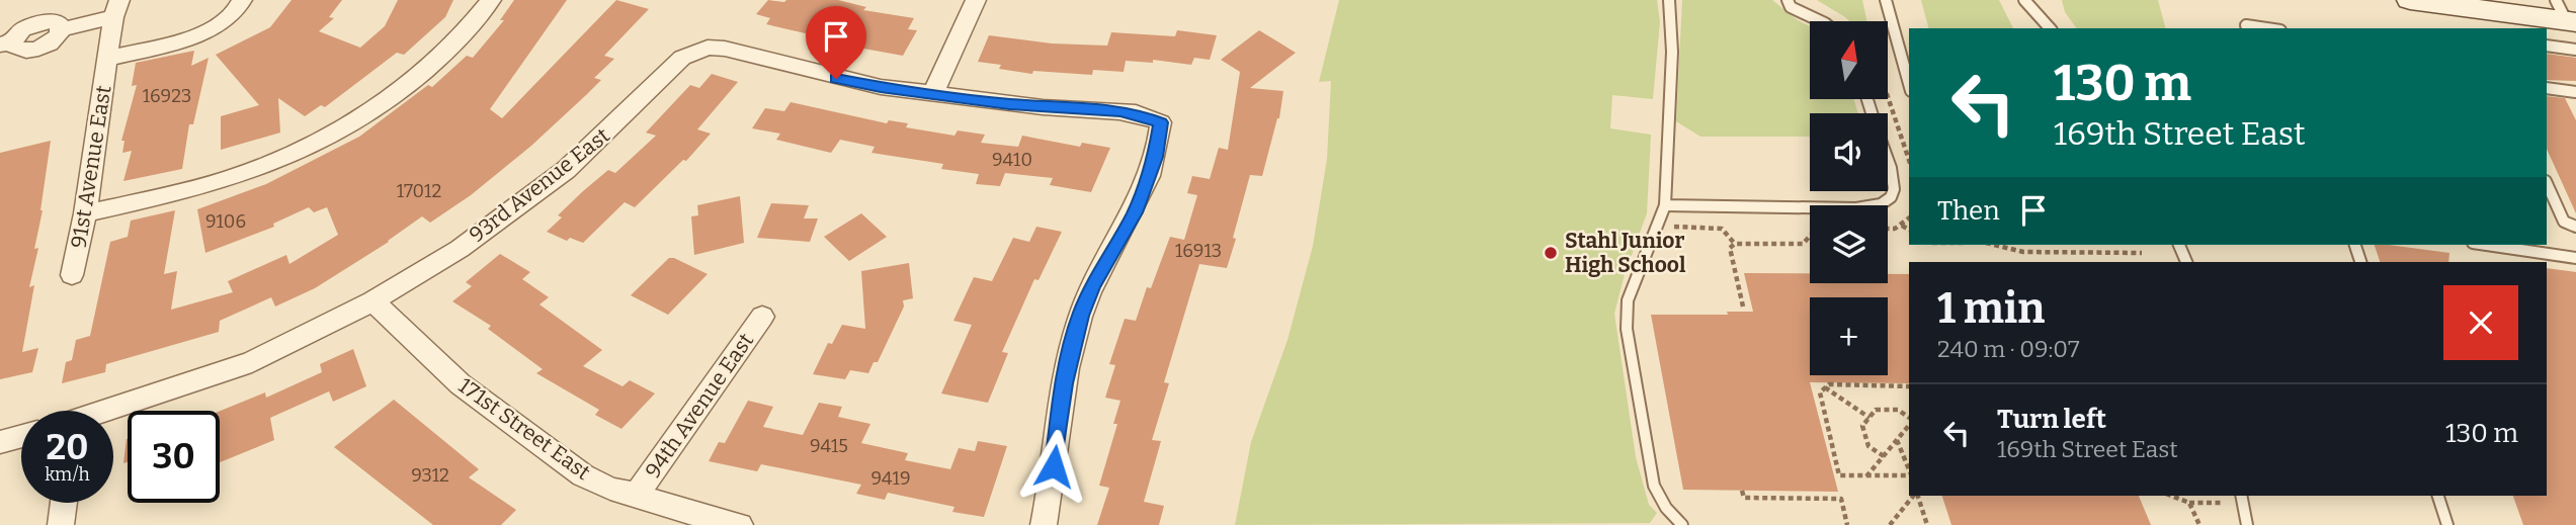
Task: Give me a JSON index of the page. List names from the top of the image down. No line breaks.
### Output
{"streets":{"street":["91st Avenue East","93rd Avenue East","94th Avenue East","171st Street East"]},"crossings":[["93rd Avenue East","171st Street East"],["94th Avenue East","171st Street East"]],"places":["Stahl Junior High School"],"house_numbers":["16923","9410","17012","9106","16913","9415","9312","9419"],"north":"top","page":{"map_buttons":"+","turn":["130 m","169th Street East"],"then":"Then","heading":["1 min","240 m · 09:07"],"list":[{"name":"Turn left","note":"169th Street East","value":"130 m"}],"speed":"20 km/h","limit":"30"}}
